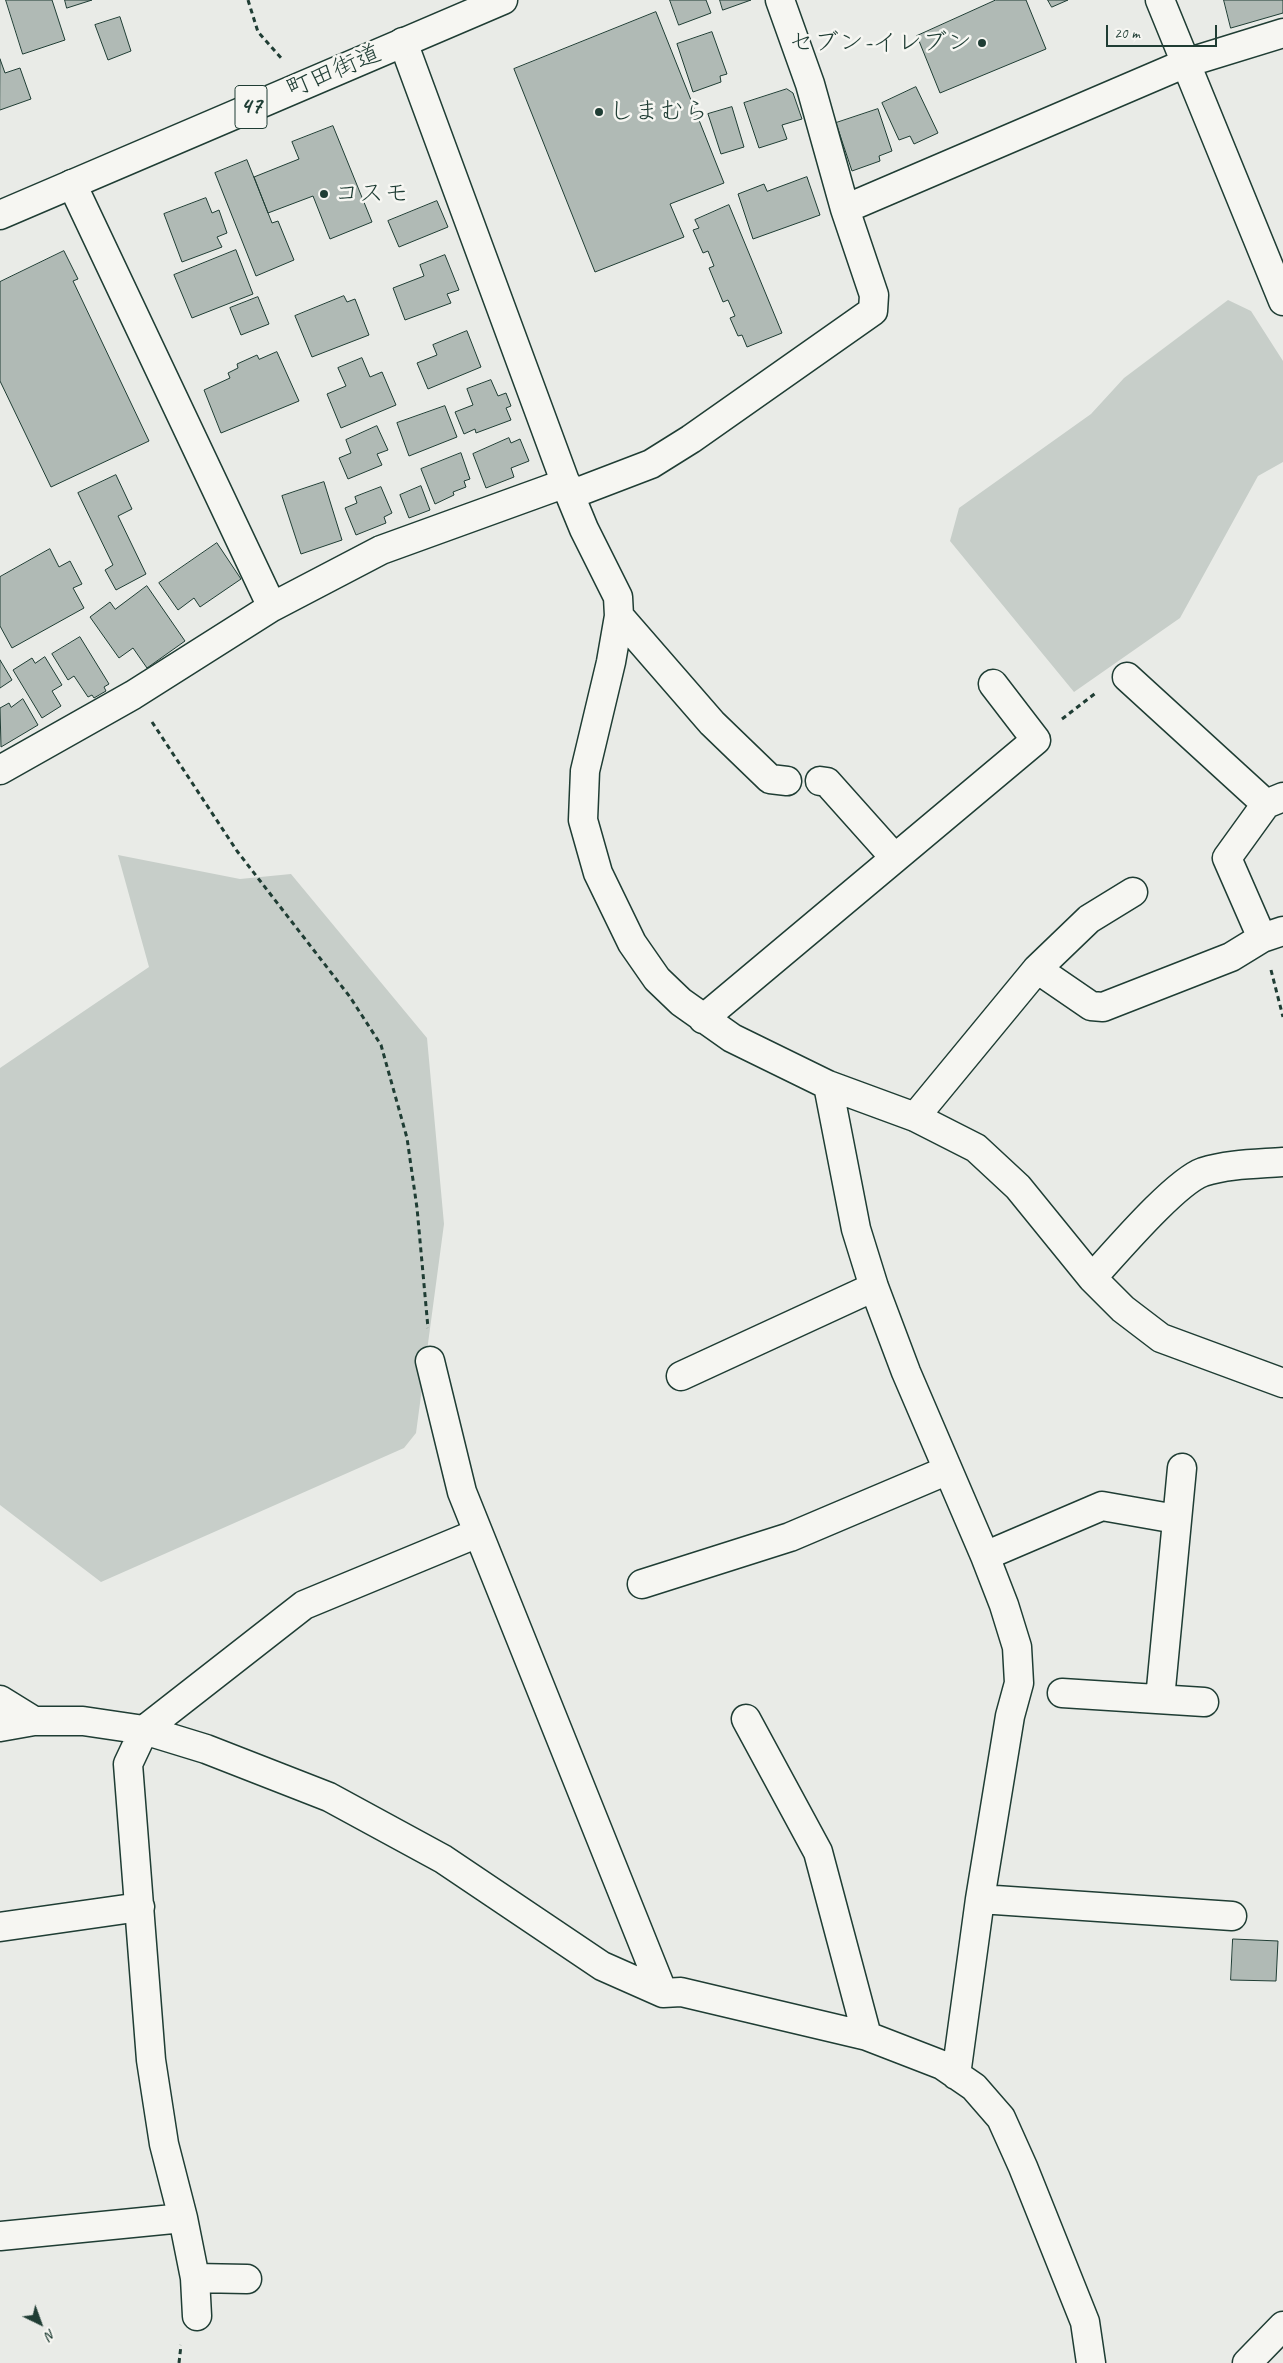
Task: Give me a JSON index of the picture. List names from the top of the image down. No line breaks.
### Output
{"streets":{"street":["町田街道","47"]},"places":["セブン-イレブン","しまむら","コスモ"],"scale_bar":"20 m","north":"bottom right"}
